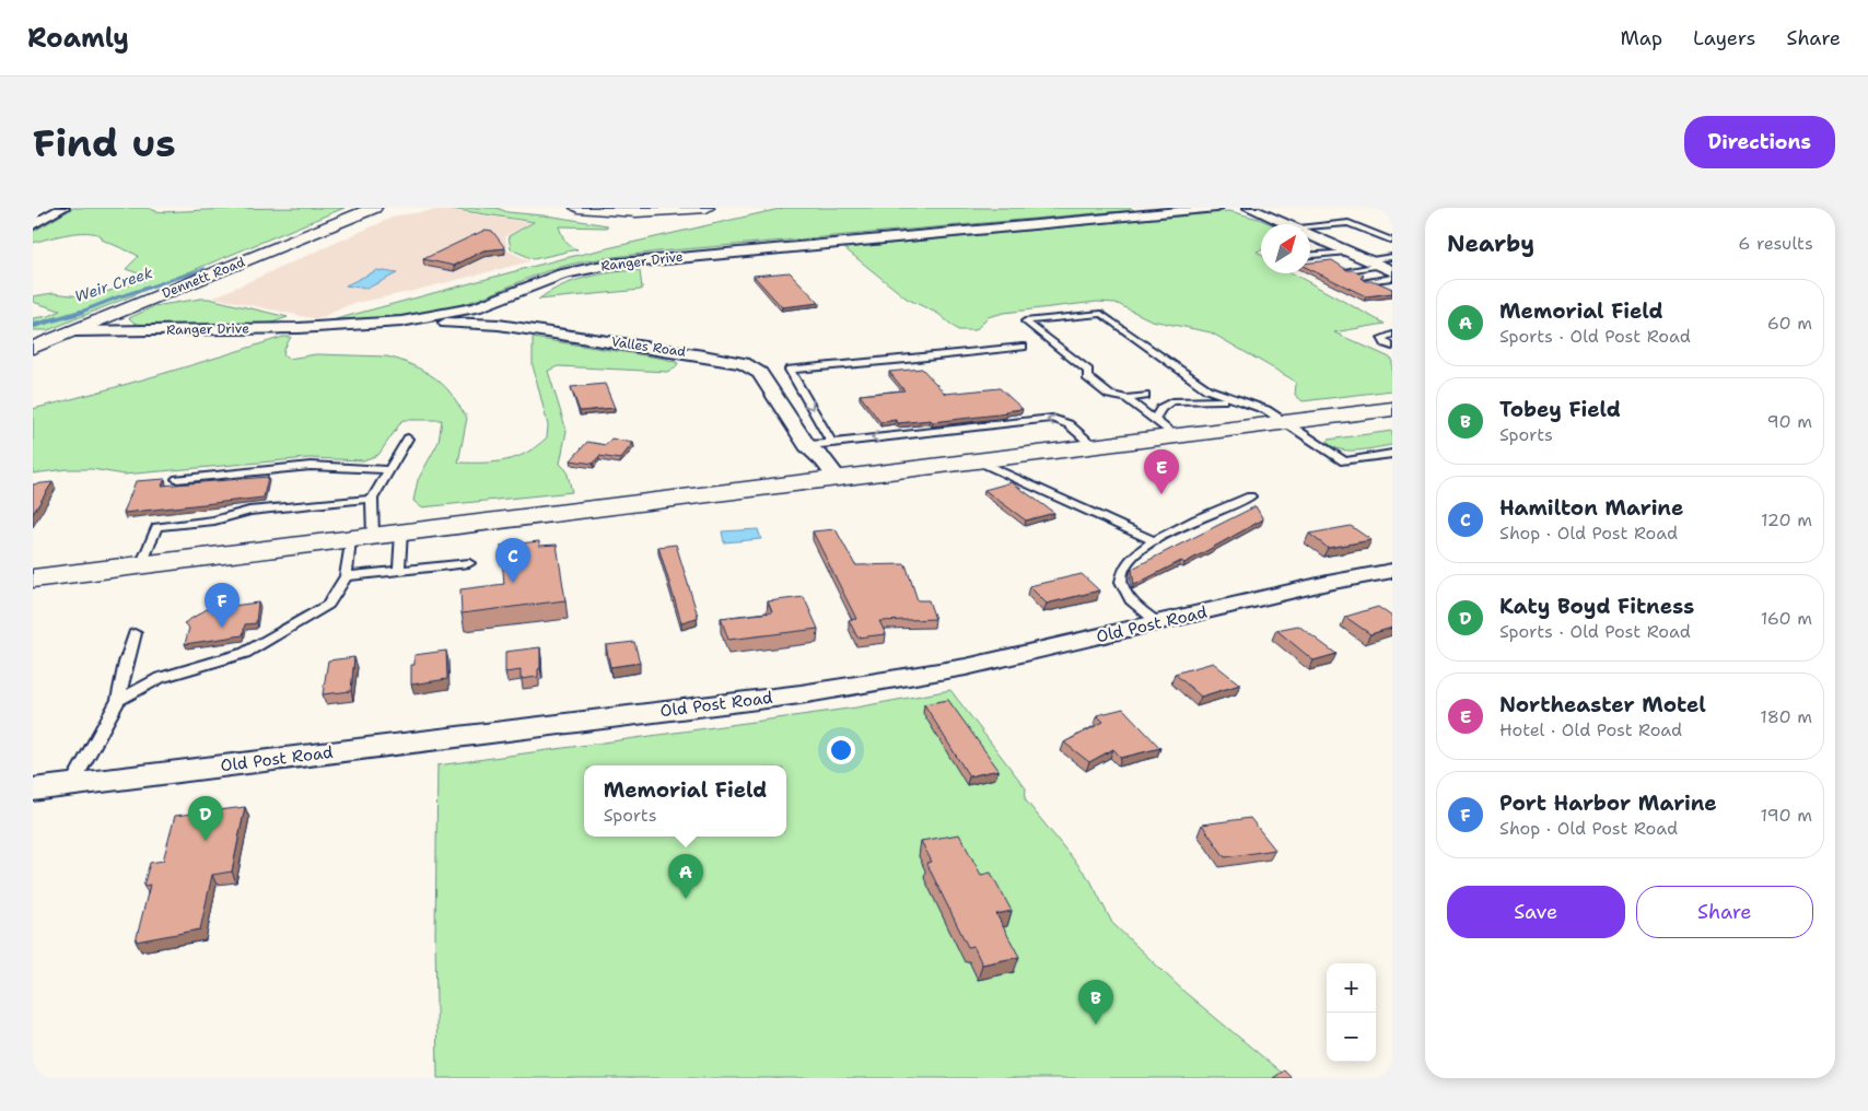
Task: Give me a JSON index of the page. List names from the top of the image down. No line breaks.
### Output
{"streets":{"main road":["Dennett Road"],"street":["Ranger Drive","Valles Road","Old Post Road"]},"crossings":[["Ranger Drive","Dennett Road"],["Ranger Drive","Valles Road"]],"water":["Weir Creek"],"north":"top right","page":{"header":"Roamly","nav":["Map","Layers","Share"],"buttons":["Directions",["Save","Share"]],"title":"Find us","heading":["Nearby","6 results"],"list":[{"mark":"A","name":"Memorial Field","note":"Sports · Old Post Road","value":"60 m"},{"mark":"B","name":"Tobey Field","note":"Sports","value":"90 m"},{"mark":"C","name":"Hamilton Marine","note":"Shop · Old Post Road","value":"120 m"},{"mark":"D","name":"Katy Boyd Fitness","note":"Sports · Old Post Road","value":"160 m"},{"mark":"E","name":"Northeaster Motel","note":"Hotel · Old Post Road","value":"180 m"},{"mark":"F","name":"Port Harbor Marine","note":"Shop · Old Post Road","value":"190 m"}],"pins":["E","C","F","D","A","B"],"popup":["Memorial Field","Sports"],"map_buttons":["+","−"]}}
